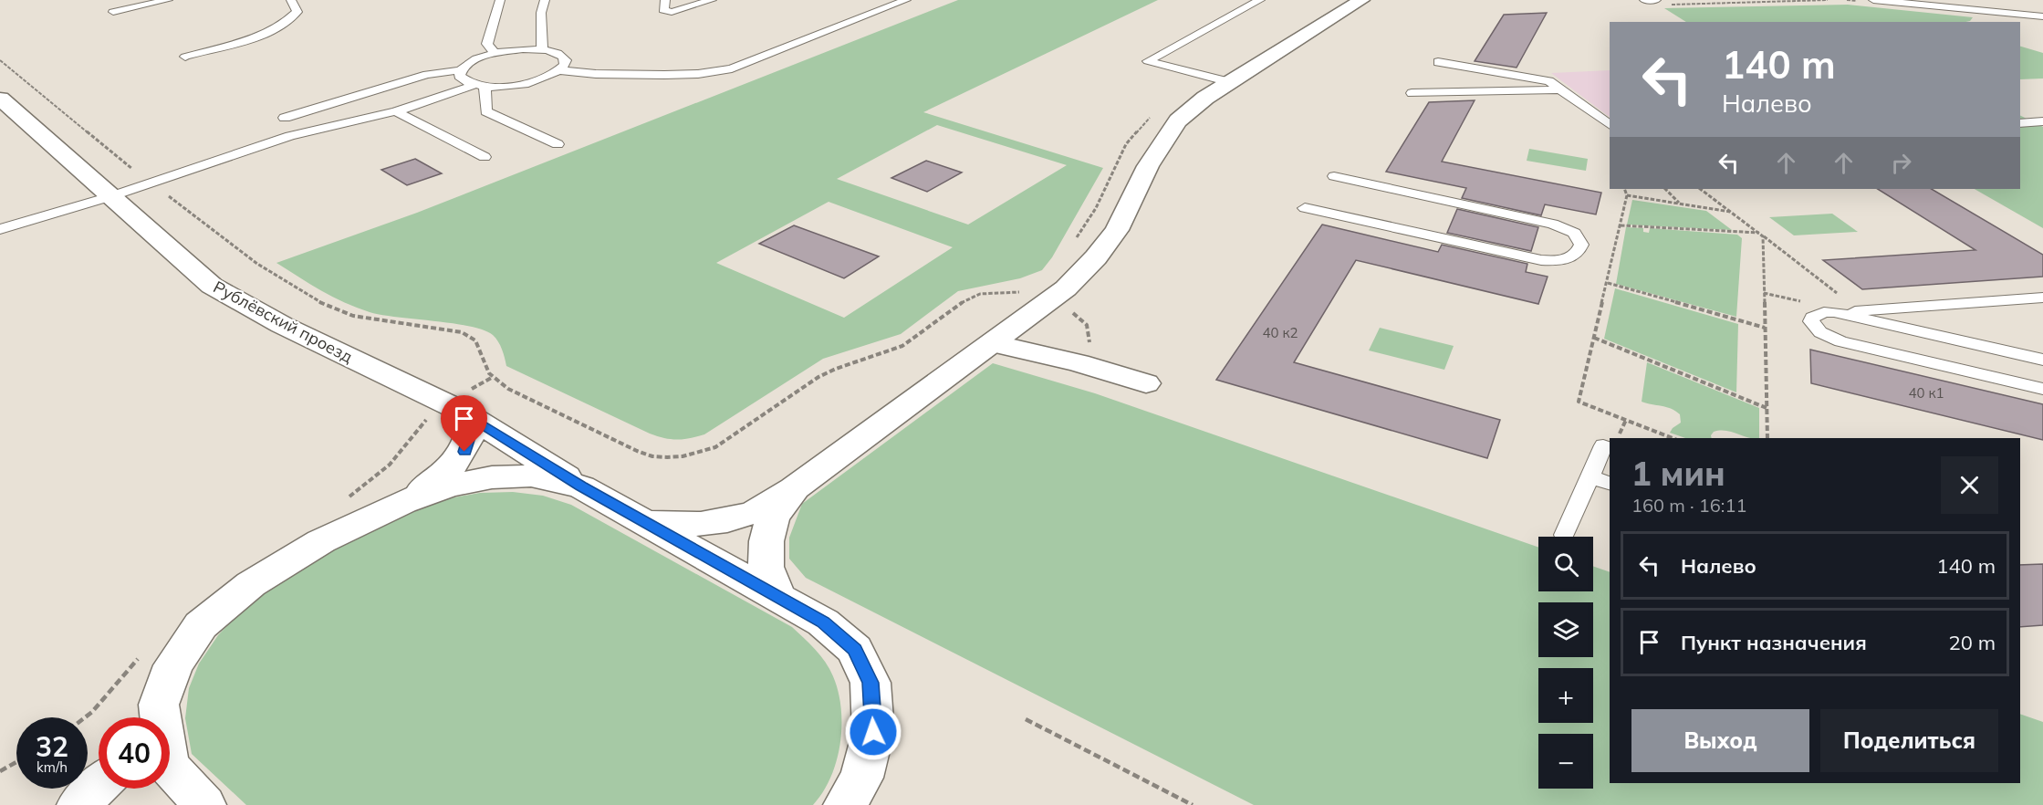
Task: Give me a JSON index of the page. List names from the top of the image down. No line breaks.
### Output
{"streets":{"street":["Рублёвский проезд"]},"house_numbers":["40 к2","40 к1"],"page":{"turn":["140 m","Налево"],"heading":["1 мин","160 m · 16:11"],"list":[{"name":"Налево","value":"140 m"},{"name":"Пункт назначения","value":"20 m"}],"map_buttons":["+","−"],"buttons":["Выход","Поделиться"],"speed":"32 km/h","limit":"40"}}
